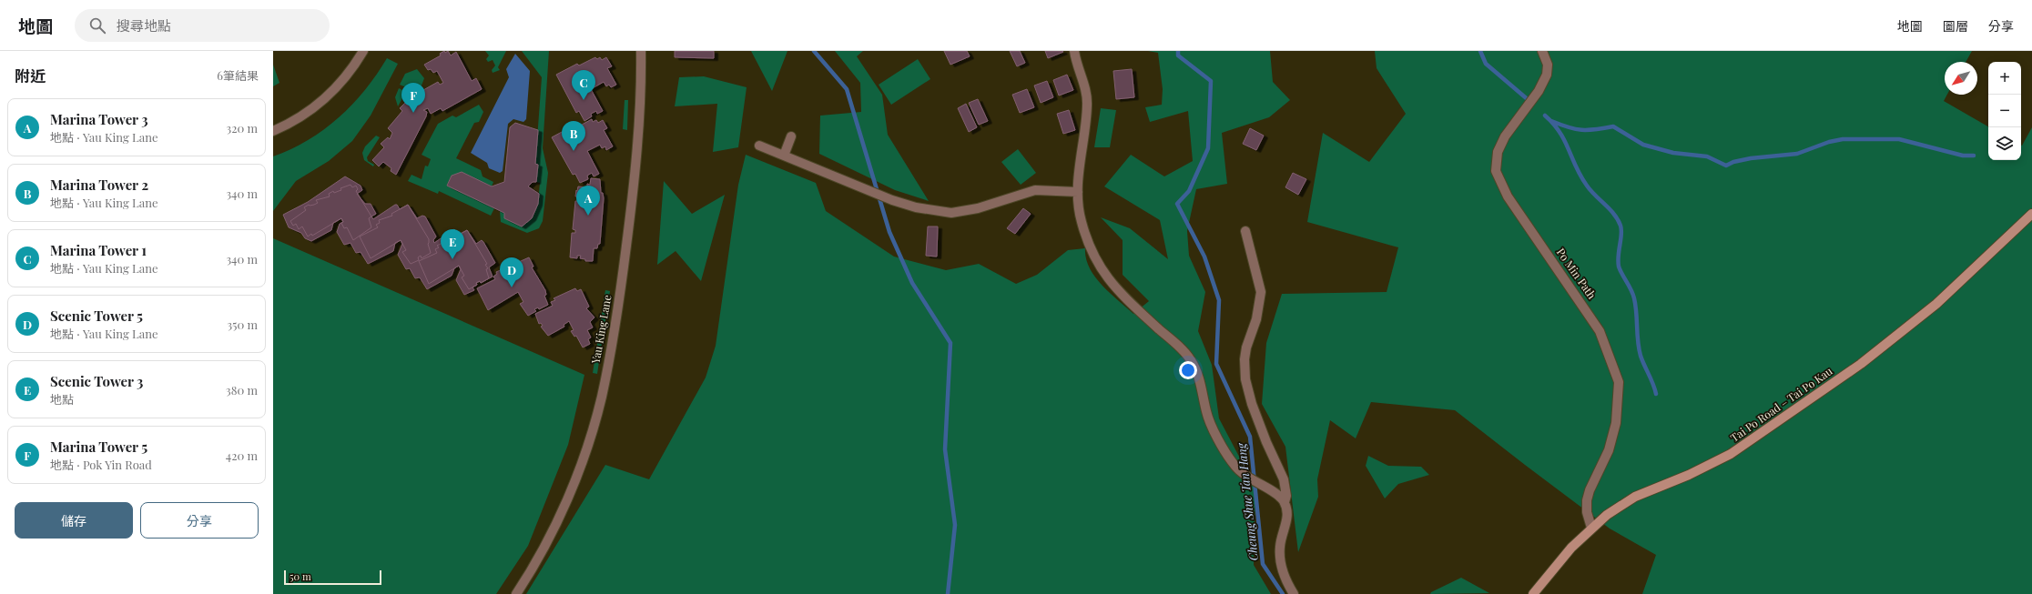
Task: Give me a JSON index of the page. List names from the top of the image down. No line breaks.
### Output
{"streets":{"main road":["Tai Po Road – Tai Po Kau"],"street":["Po Min Path","Yau King Lane"]},"crossings":[["Po Min Path","Tai Po Road – Tai Po Kau"]],"water":["Cheung Shue Tan Hang"],"scale_bar":"50 m","north":"bottom left","page":{"header":"地圖","search":"搜尋地點","nav":["地圖","圖層","分享"],"heading":["附近","6筆結果"],"map_buttons":["+","−"],"pins":["C","F","B","A","E","D"],"list":[{"mark":"A","name":"Marina Tower 3","note":"地點 · Yau King Lane","value":"320 m"},{"mark":"B","name":"Marina Tower 2","note":"地點 · Yau King Lane","value":"340 m"},{"mark":"C","name":"Marina Tower 1","note":"地點 · Yau King Lane","value":"340 m"},{"mark":"D","name":"Scenic Tower 5","note":"地點 · Yau King Lane","value":"350 m"},{"mark":"E","name":"Scenic Tower 3","note":"地點","value":"380 m"},{"mark":"F","name":"Marina Tower 5","note":"地點 · Pok Yin Road","value":"420 m"}],"buttons":["儲存","分享"],"scale":"50 m"}}
